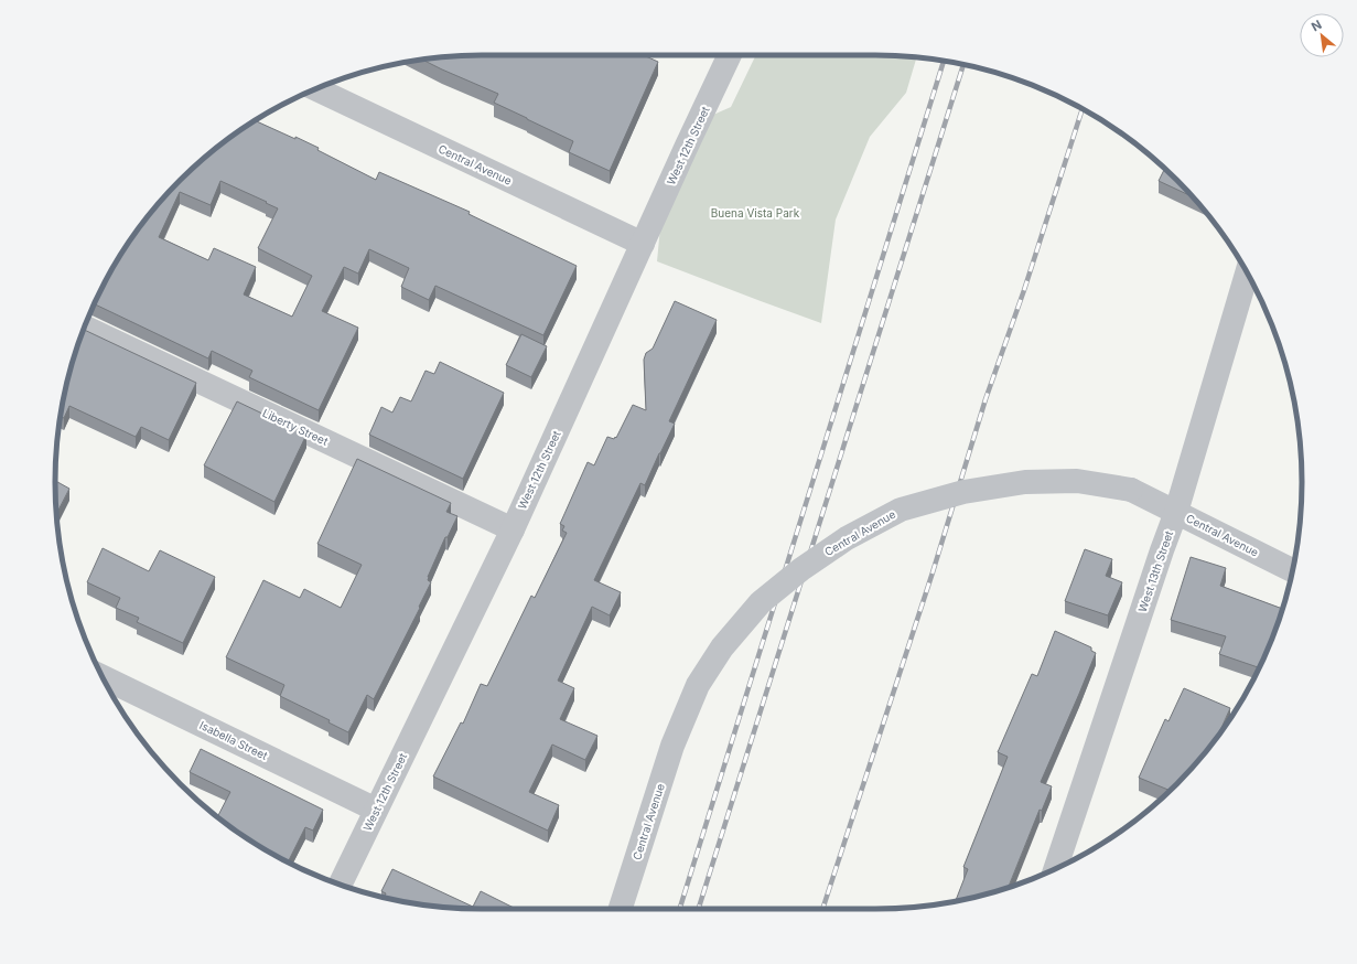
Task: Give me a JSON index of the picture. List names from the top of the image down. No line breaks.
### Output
{"streets":{"street":["West 12th Street","Central Avenue","Liberty Street","West 13th Street","Isabella Street"]},"crossings":[["West 12th Street","Central Avenue"],["West 12th Street","Liberty Street"],["West 12th Street","Isabella Street"],["Central Avenue","West 13th Street"]],"parks":["Buena Vista Park"],"north":"top left"}
